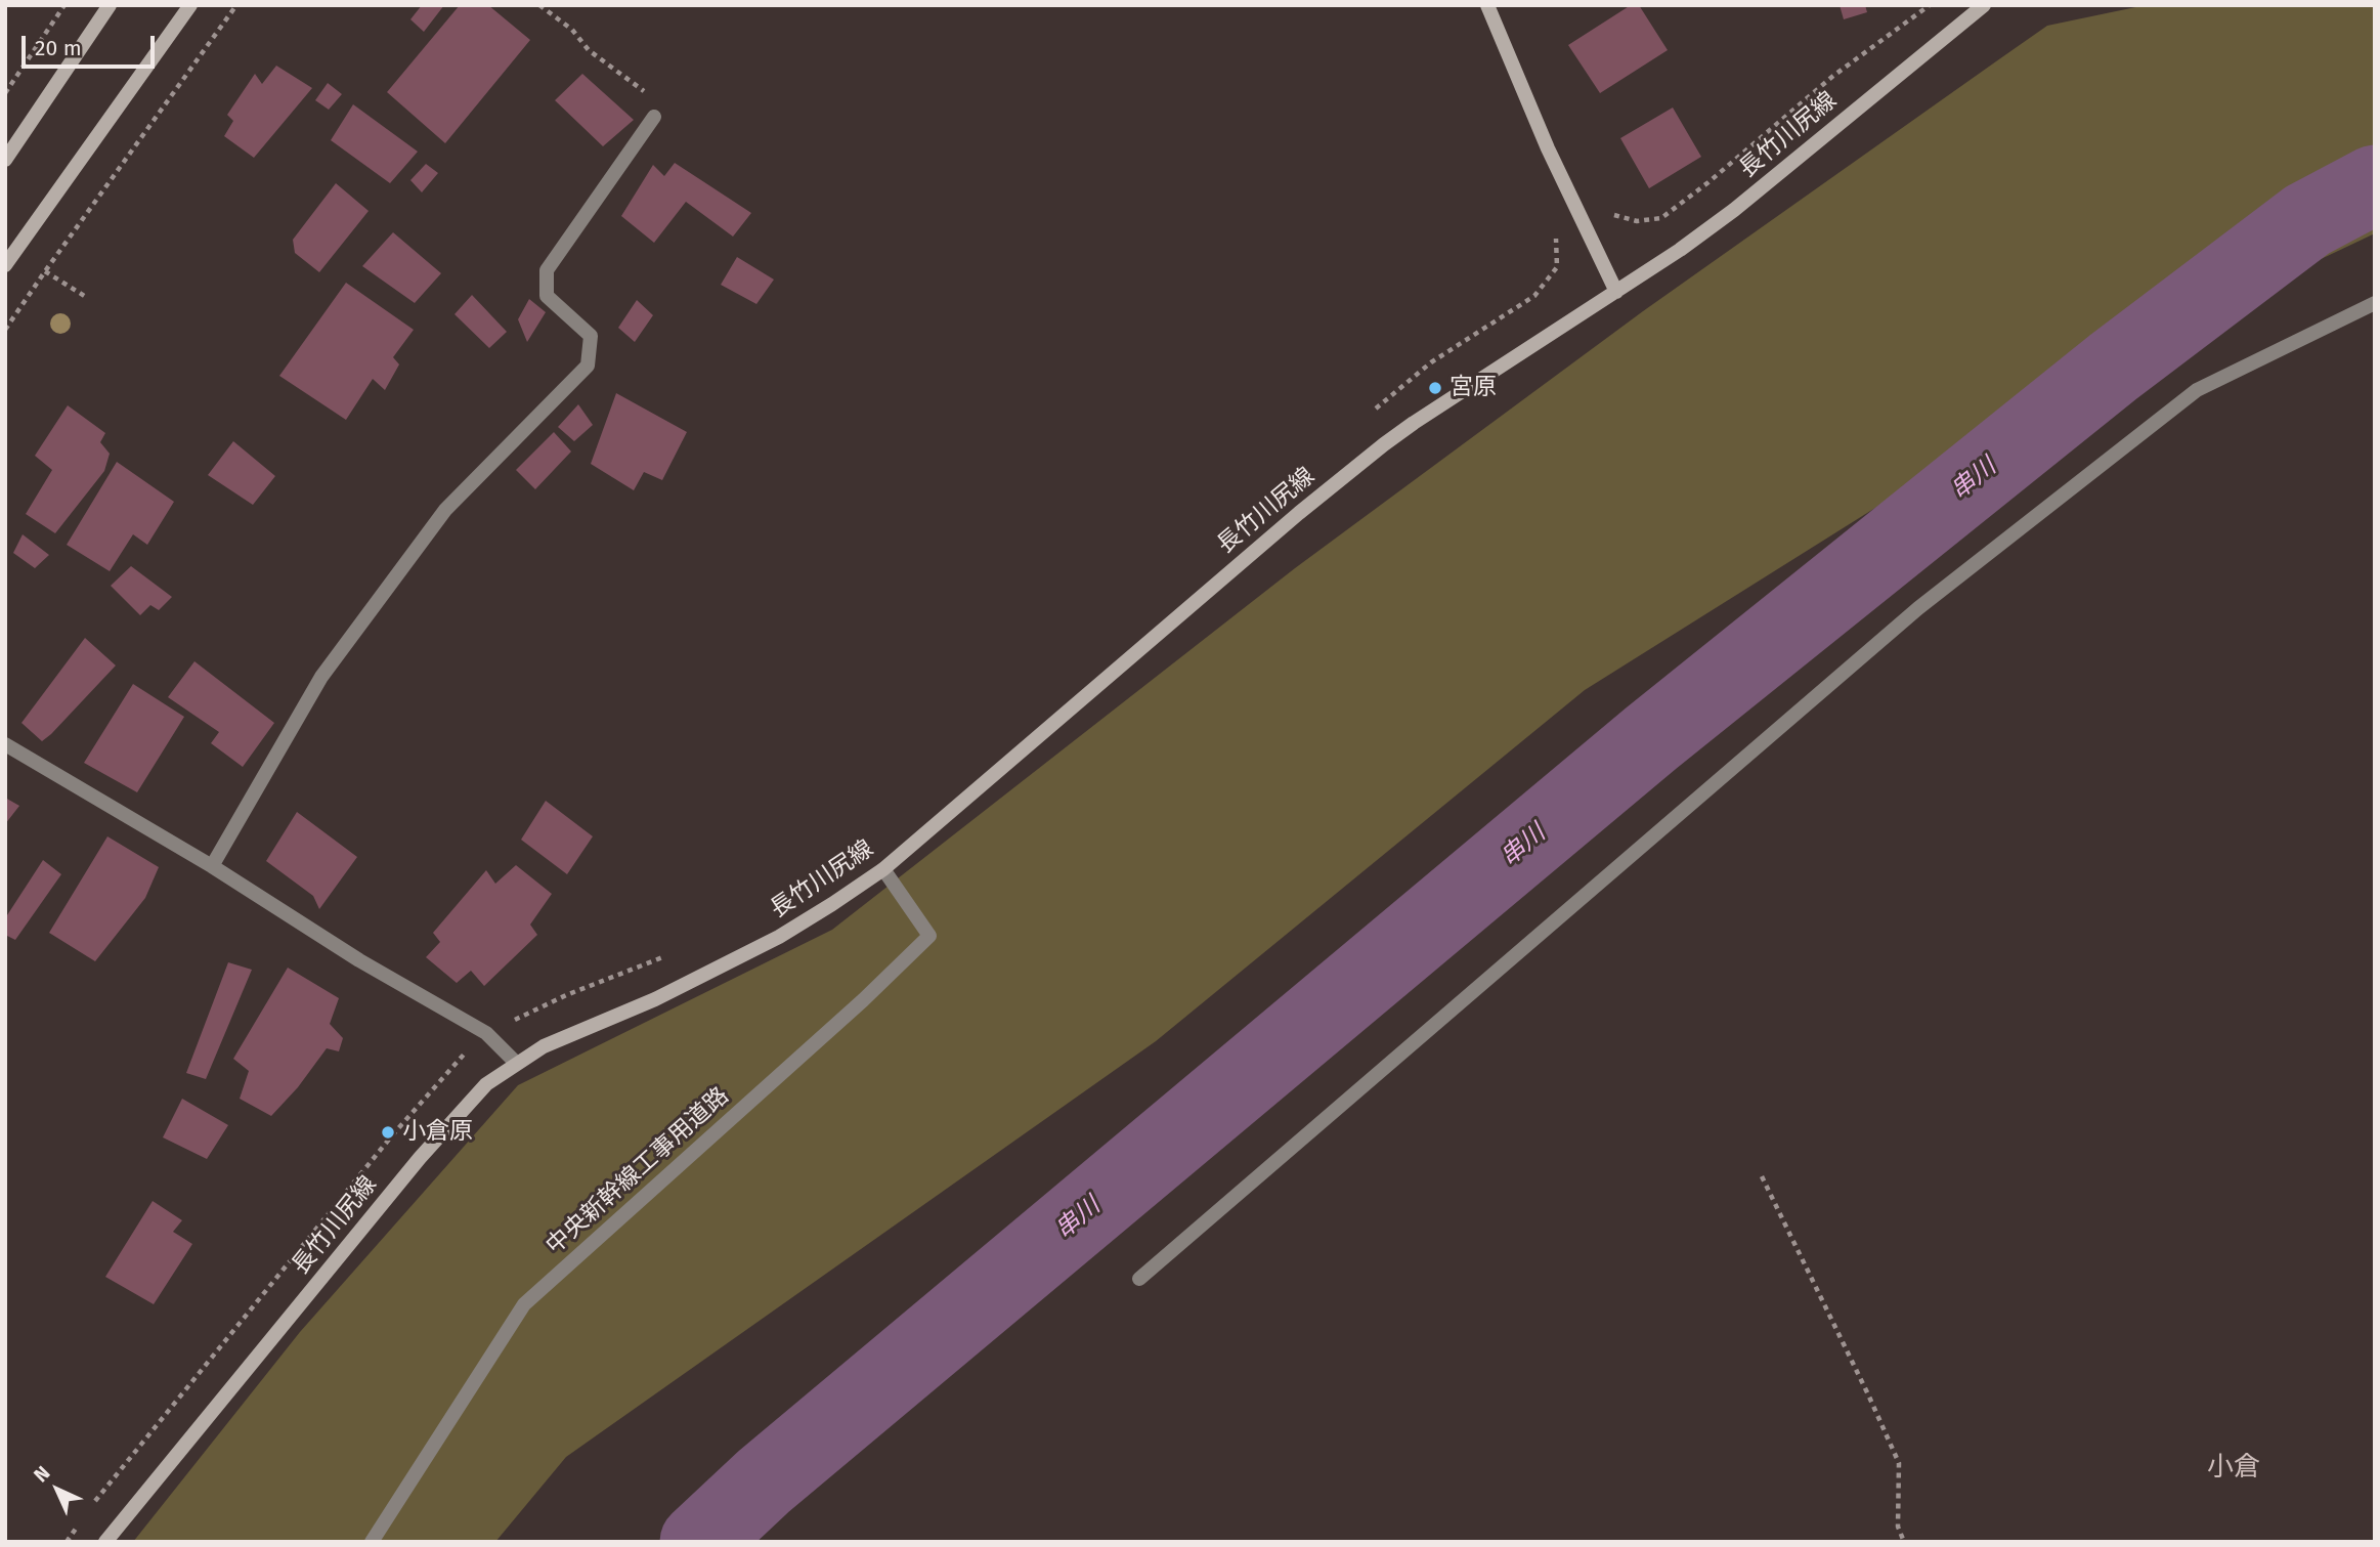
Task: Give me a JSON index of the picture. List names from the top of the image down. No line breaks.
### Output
{"streets":{"main road":["長竹川尻線"],"street":["中央新幹線工事用道路"]},"crossings":[["長竹川尻線","中央新幹線工事用道路"]],"districts":["小倉"],"water":["串川"],"places":["宮原","小倉原"],"scale_bar":"20 m","north":"top left"}
